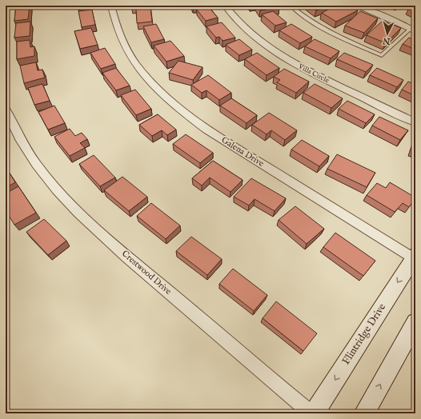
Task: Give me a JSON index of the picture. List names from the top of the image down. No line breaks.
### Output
{"streets":{"street":["Villa Circle","Galena Drive","Crestwood Drive","Flintridge Drive"]},"crossings":[["Galena Drive","Flintridge Drive"],["Crestwood Drive","Flintridge Drive"]],"north":"bottom"}
